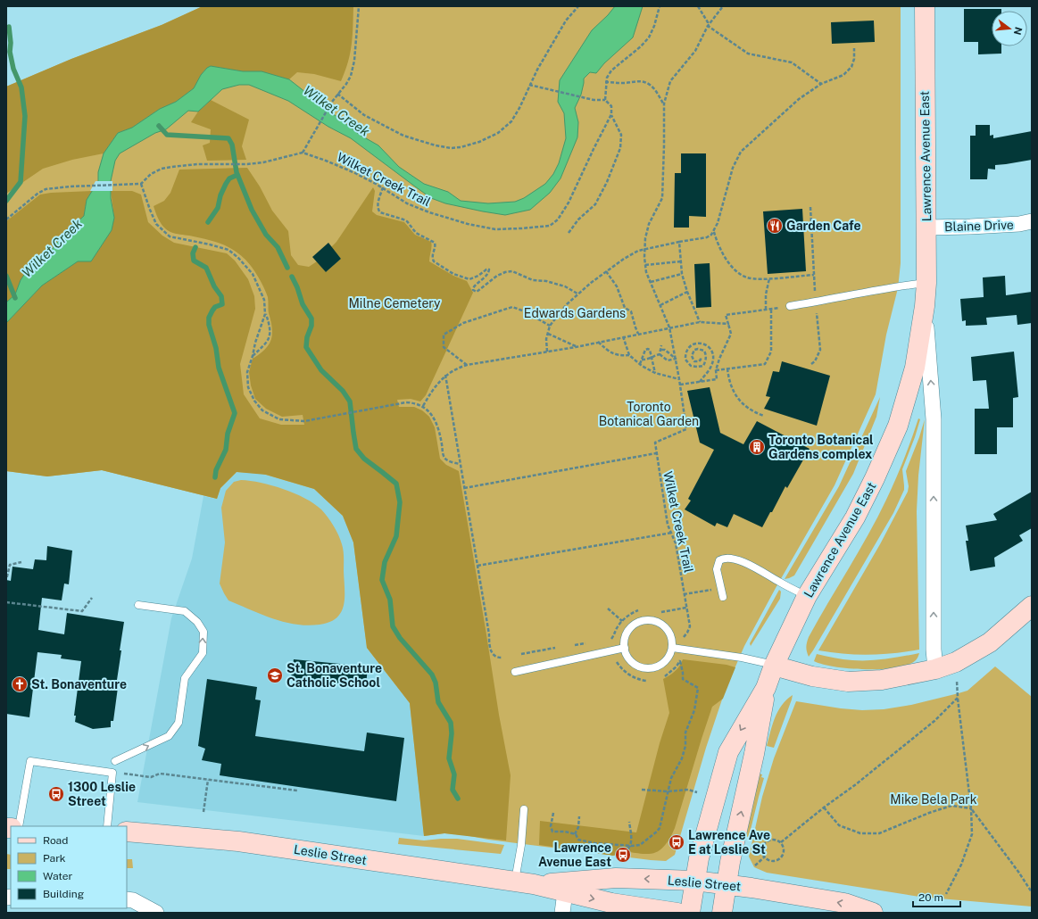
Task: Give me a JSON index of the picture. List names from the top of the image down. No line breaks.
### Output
{"streets":{"street":["Lawrence Avenue East","Blaine Drive","Leslie Street"],"path":["Wilket Creek Trail"]},"crossings":[["Lawrence Avenue East","Blaine Drive"],["Lawrence Avenue East","Leslie Street"]],"water":["Wilket Creek"],"parks":["Milne Cemetery","Edwards Gardens","Toronto Botanical Garden","Mike Bela Park"],"places":{"restaurant":["Garden Cafe"],"building":["Toronto Botanical Gardens complex"],"school or university":["St. Bonaventure Catholic School"],"church":["St. Bonaventure"],"bus stop":["1300 Leslie Street","Lawrence Ave E at Leslie St","Lawrence Avenue East"]},"legend":["Road","Park","Water","Building"],"scale_bar":"20 m","north":"right"}
